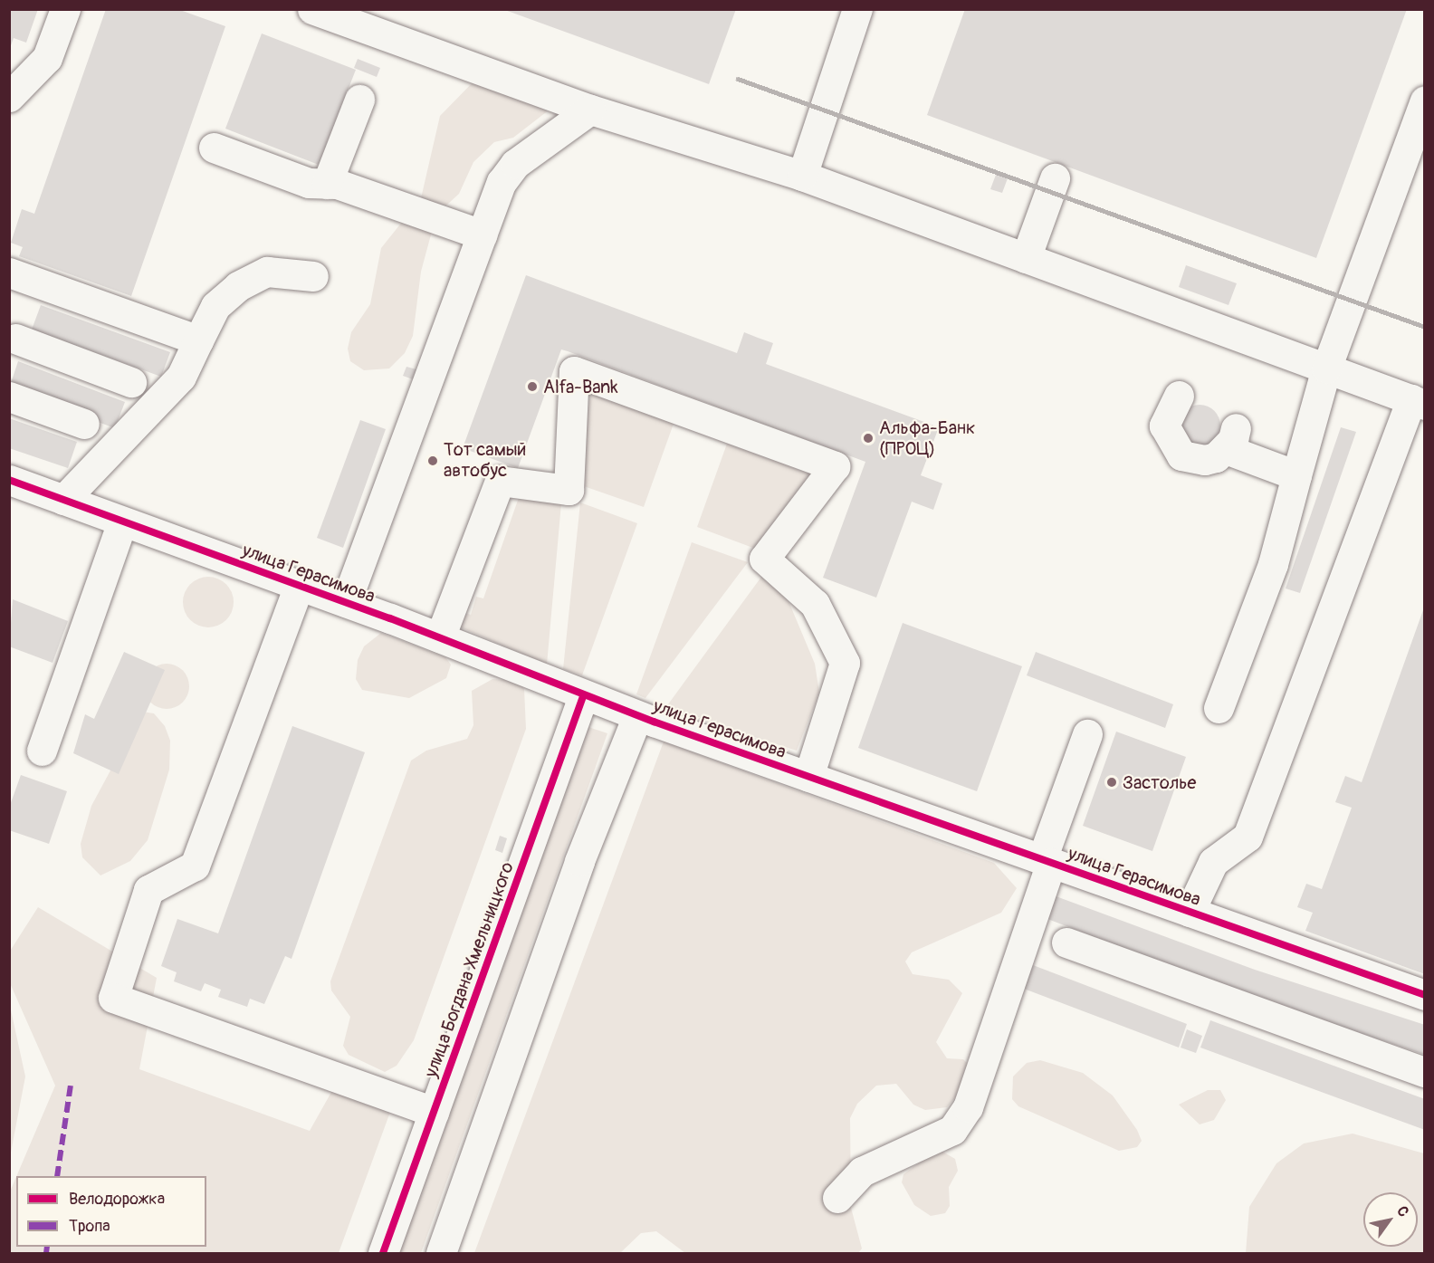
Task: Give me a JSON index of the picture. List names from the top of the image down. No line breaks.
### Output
{"streets":{"street":["улица Герасимова","улица Богдана Хмельницкого"]},"crossings":[["улица Герасимова","улица Богдана Хмельницкого"]],"places":["Alfa-Bank","Альфа-Банк (ПРОЦ)","Тот самый автобус","Застолье"],"legend":["Велодорожка","Тропа"],"north":"top right"}
